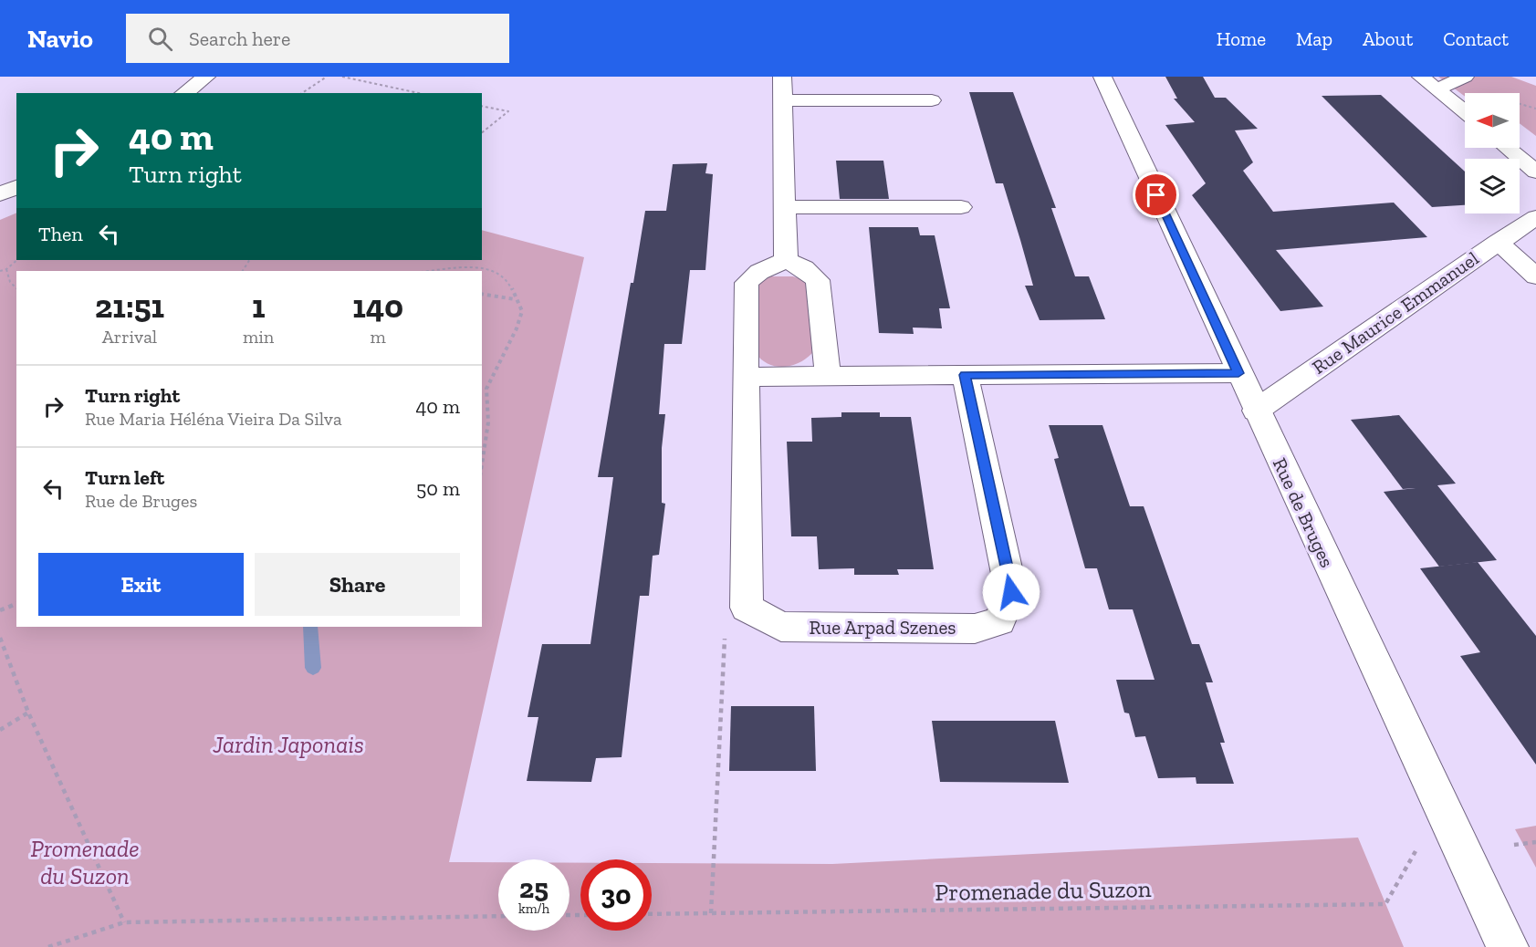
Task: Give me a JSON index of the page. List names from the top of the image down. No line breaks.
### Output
{"streets":{"street":["Rue Maurice Emmanuel","Rue de Bruges","Rue Arpad Szenes"],"path":["Promenade du Suzon"]},"crossings":[["Rue Maurice Emmanuel","Rue de Bruges"]],"parks":["Jardin Japonais","Promenade du Suzon"],"north":"left","page":{"header":"Navio","search":"Search here","nav":["Home","Map","About","Contact"],"turn":["40 m","Turn right"],"then":"Then","eta":["21:51","Arrival","1","min","140","m"],"list":[{"name":"Turn right","note":"Rue Maria Héléna Vieira Da Silva","value":"40 m"},{"name":"Turn left","note":"Rue de Bruges","value":"50 m"}],"buttons":["Exit","Share"],"speed":"25 km/h","limit":"30"}}
